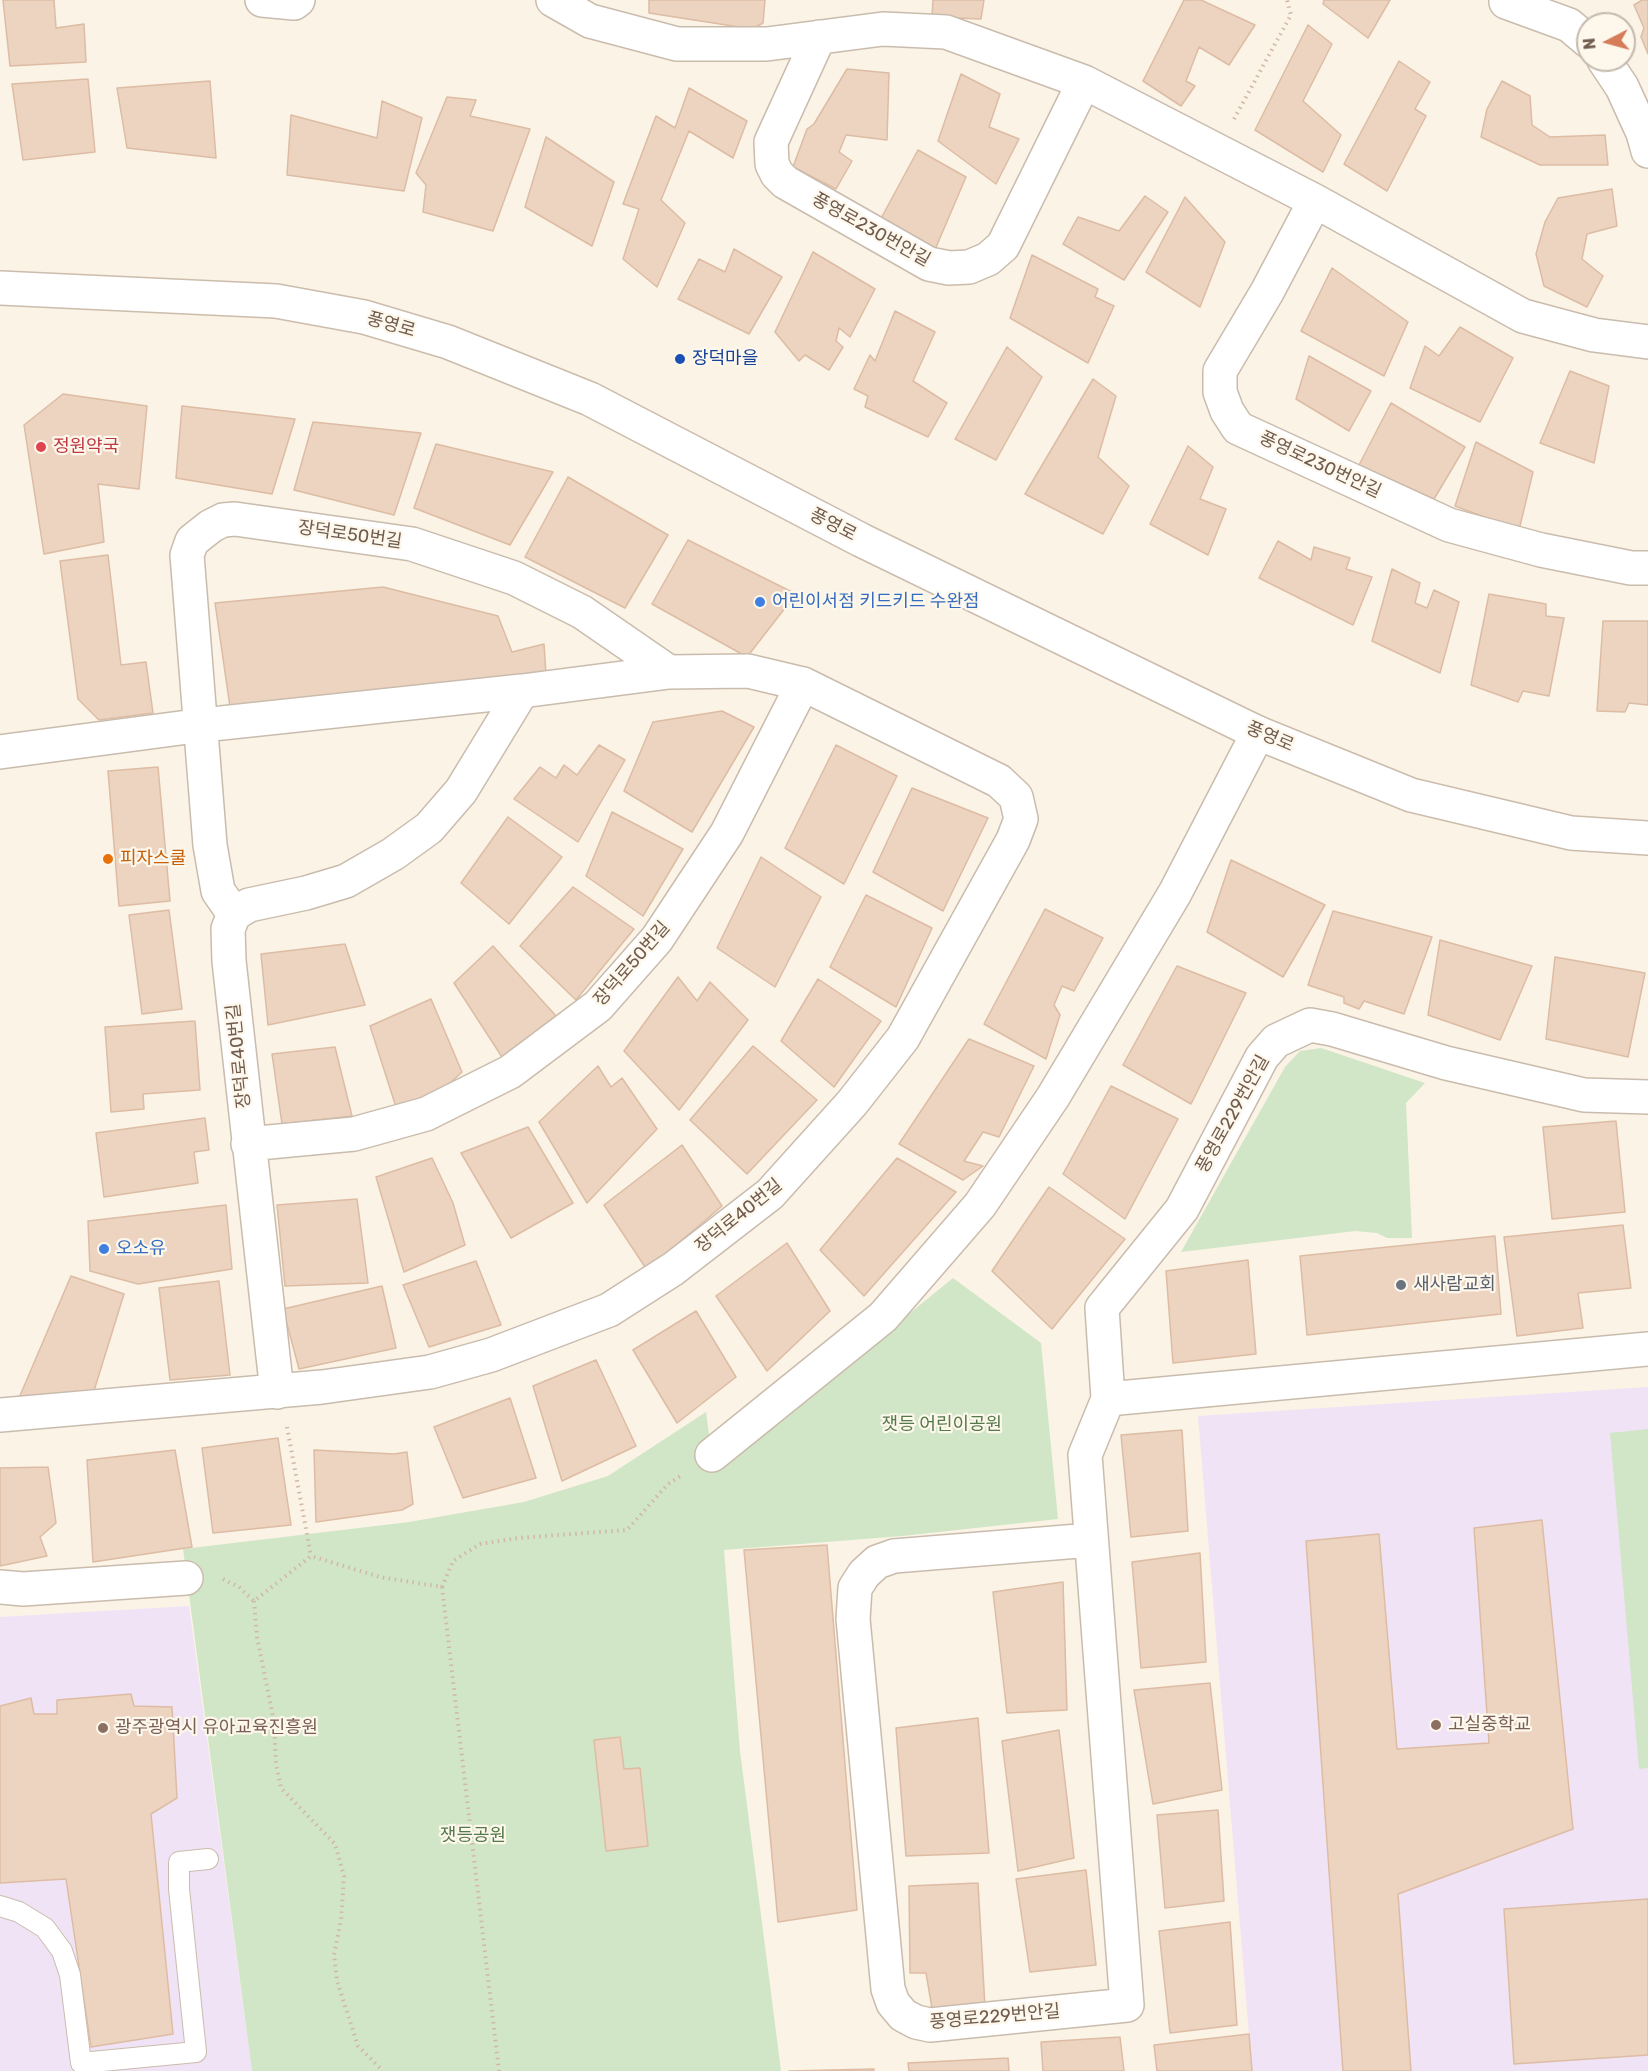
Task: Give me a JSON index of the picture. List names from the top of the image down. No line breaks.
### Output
{"streets":{"street":["풍영로230번안길","풍영로","장덕로50번길","장덕로40번길","풍영로229번안길"]},"crossings":[["장덕로50번길","장덕로40번길"]],"parks":["잿등 어린이공원","잿등공원"],"places":["장덕마을","정원약국","어린이서점 키드키드 수완점","피자스쿨","오소유","새사람교회","고실중학교","광주광역시 유아교육진흥원"],"north":"left"}
